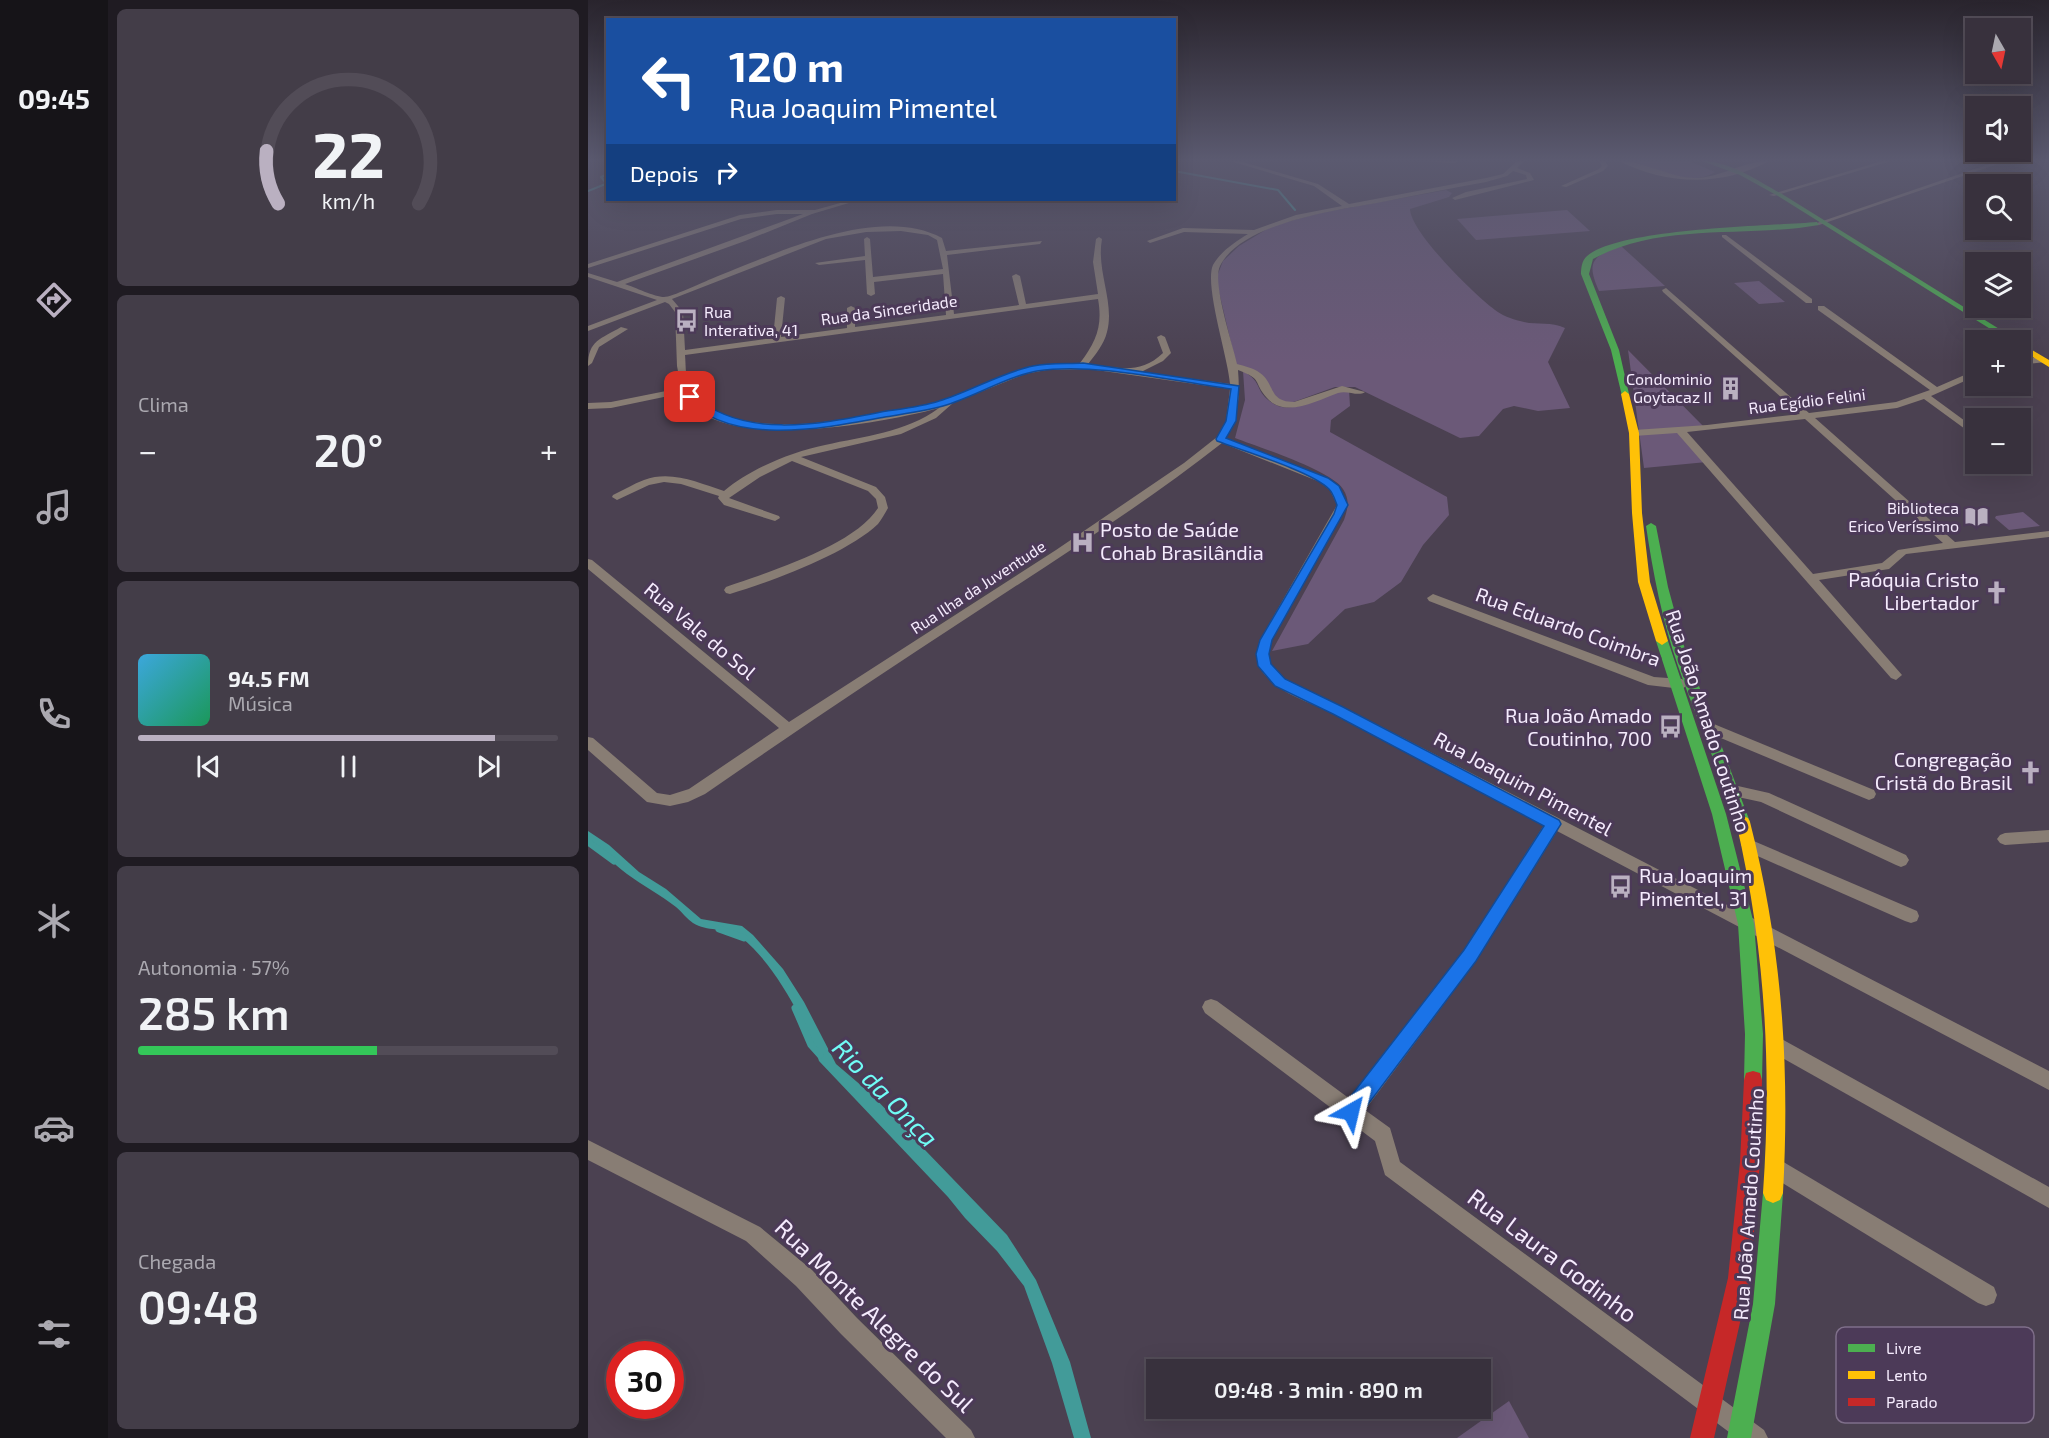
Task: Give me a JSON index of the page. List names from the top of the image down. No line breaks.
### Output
{"streets":{"street":["Rua da Sinceridade","Rua Egídio Felini","Rua Ilha da Juventude","Rua Eduardo Coimbra","Rua Vale do Sol","Rua João Amado Coutinho","Rua Joaquim Pimentel","Rua Laura Godinho","Rua Monte Alegre do Sul"]},"crossings":[["Rua Egídio Felini","Rua João Amado Coutinho"],["Rua Ilha da Juventude","Rua Vale do Sol"],["Rua Ilha da Juventude","Rua Joaquim Pimentel"],["Rua Eduardo Coimbra","Rua João Amado Coutinho"],["Rua João Amado Coutinho","Rua Joaquim Pimentel"],["Rua João Amado Coutinho","Rua Laura Godinho"]],"water":["Rio da Onça"],"places":{"bus stop":["Rua Interativa, 41","Rua João Amado Coutinho, 700","Rua Joaquim Pimentel, 31"],"building":["Condominio Goytacaz II"],"library":["Biblioteca Erico Veríssimo"],"hospital":["Posto de Saúde Cohab Brasilândia"],"church":["Paóquia Cristo Libertador","Congregação Cristã do Brasil"]},"legend":["Livre","Lento","Parado"],"north":"bottom","page":{"tabs":"09:45","map_buttons":["+","−"],"turn":["120 m","Rua Joaquim Pimentel"],"then":"Depois","tile":["Clima",["Autonomia · 57%","285 km"],["Chegada","09:48"]],"heat":["−","20°","+"],"song":["94.5 FM","Música"],"limit":"30","trip":"09:48 · 3 min · 890 m","gauge":["22","km/h"]}}
